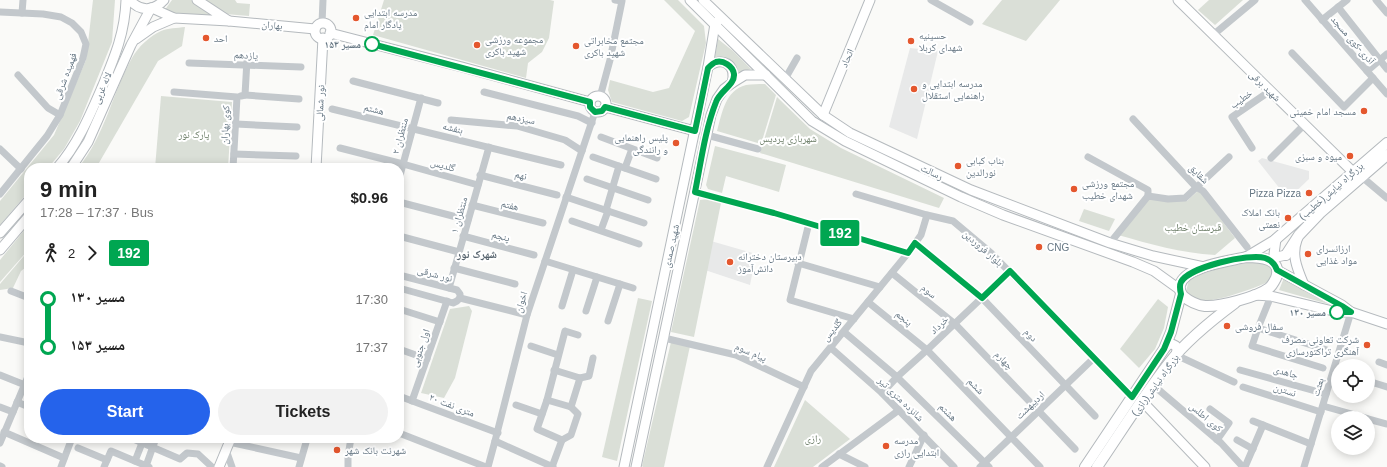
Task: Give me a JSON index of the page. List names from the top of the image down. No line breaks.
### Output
{"streets":{"highway":["بزرگراه نیایش(خطیب)","بزرگراه نیایش(رازی)"],"main road":["بهاران","اتحاد","شهید برقی","لاله غربی","نور شمالی","رسالت","شهید صمدی","بلوار فروردین"],"street":["آذری-کوی مسجد","یازدهم","فهمیده شرقی","خطیب","هشتم","سیزدهم","کوی بهاران","بنفشه","منتظران ۲","گلدیس","شقایق","نهم","هفتم","منتظران ۱","پنجم","نور شرقی","سوم","اخوان","خرداد","دوم","اول جنوبی","پیام سوم","چهارم","جاهدی","ششم","بعثت","نسترن","شانزده متری تیر","۲۰ متری نفت","اردیبهشت","کوی اطلس"]},"crossings":[["بهاران","لاله غربی"],["اتحاد","رسالت"],["شهید برقی","خطیب"],["شهید برقی","بزرگراه نیایش(خطیب)"],["هشتم","بنفشه"],["هشتم","منتظران ۲"],["هشتم","خرداد"],["هشتم","اردیبهشت"],["سیزدهم","اخوان"],["بنفشه","منتظران ۲"],["بنفشه","منتظران ۱"],["گلدیس","منتظران ۱"],["گلدیس","پنجم"],["گلدیس","بلوار فروردین"],["گلدیس","سوم"],["گلدیس","دوم"],["گلدیس","پیام سوم"],["گلدیس","شانزده متری تیر"],["رسالت","شهید صمدی"],["رسالت","بزرگراه نیایش(رازی)"],["شقایق","بزرگراه نیایش(رازی)"],["نهم","منتظران ۱"],["هفتم","منتظران ۱"],["منتظران ۱","پنجم"],["منتظران ۱","نور شرقی"],["پنجم","خرداد"],["پنجم","ششم"],["شهید صمدی","پیام سوم"],["بلوار فروردین","خرداد"],["بلوار فروردین","بزرگراه نیایش(رازی)"],["بلوار فروردین","اردیبهشت"],["نور شرقی","اخوان"],["نور شرقی","اول جنوبی"],["سوم","خرداد"],["سوم","چهارم"],["اخوان","۲۰ متری نفت"],["خرداد","دوم"],["خرداد","چهارم"],["خرداد","ششم"],["خرداد","شانزده متری تیر"],["دوم","اردیبهشت"],["اول جنوبی","۲۰ متری نفت"],["چهارم","اردیبهشت"],["جاهدی","بعثت"],["بزرگراه نیایش(رازی)","کوی اطلس"],["ششم","اردیبهشت"],["بعثت","نسترن"]],"districts":["شهرک نور"],"parks":["پارک نور","شهربازی پردیس","قبرستان خطیب","رازی"],"places":["مدرسه ابتدایی یادگار امام","احد","حسینیه شهدای کربلا","مسیر ۱۵۳","مجموعه ورزشی شهید باکری","مجتمع مخابراتی شهید باکری","مدرسه ابتدایی و راهنمایی استقلال","مسجد امام خمینی","پلیس راهنمایی و رانندگی","میوه و سبزی","بناب کبابی نورالدین","مجتمع ورزشی شهدای خطیب","Pizza Pizza","بانک املاک نعمتی","CNG","ارزانسرای مواد غذایی","دبیرستان دخترانه دانش‌آموز","مسیر ۱۳۰","سفال فروشی","شرکت تعاونی مصرف آهنگری تراکتورسازی","مدرسه ابتدایی رازی","شهرنت بانک شهر"],"lines":["bus line 192"],"page":{"on_map":"192","heading":["9 min","17:28 – 17:37 · Bus","$0.96"],"legs":["2","192"],"list":[{"name":"مسیر ۱۳۰","value":"17:30"},{"name":"مسیر ۱۵۳","value":"17:37"}],"buttons":["Start","Tickets"]}}
